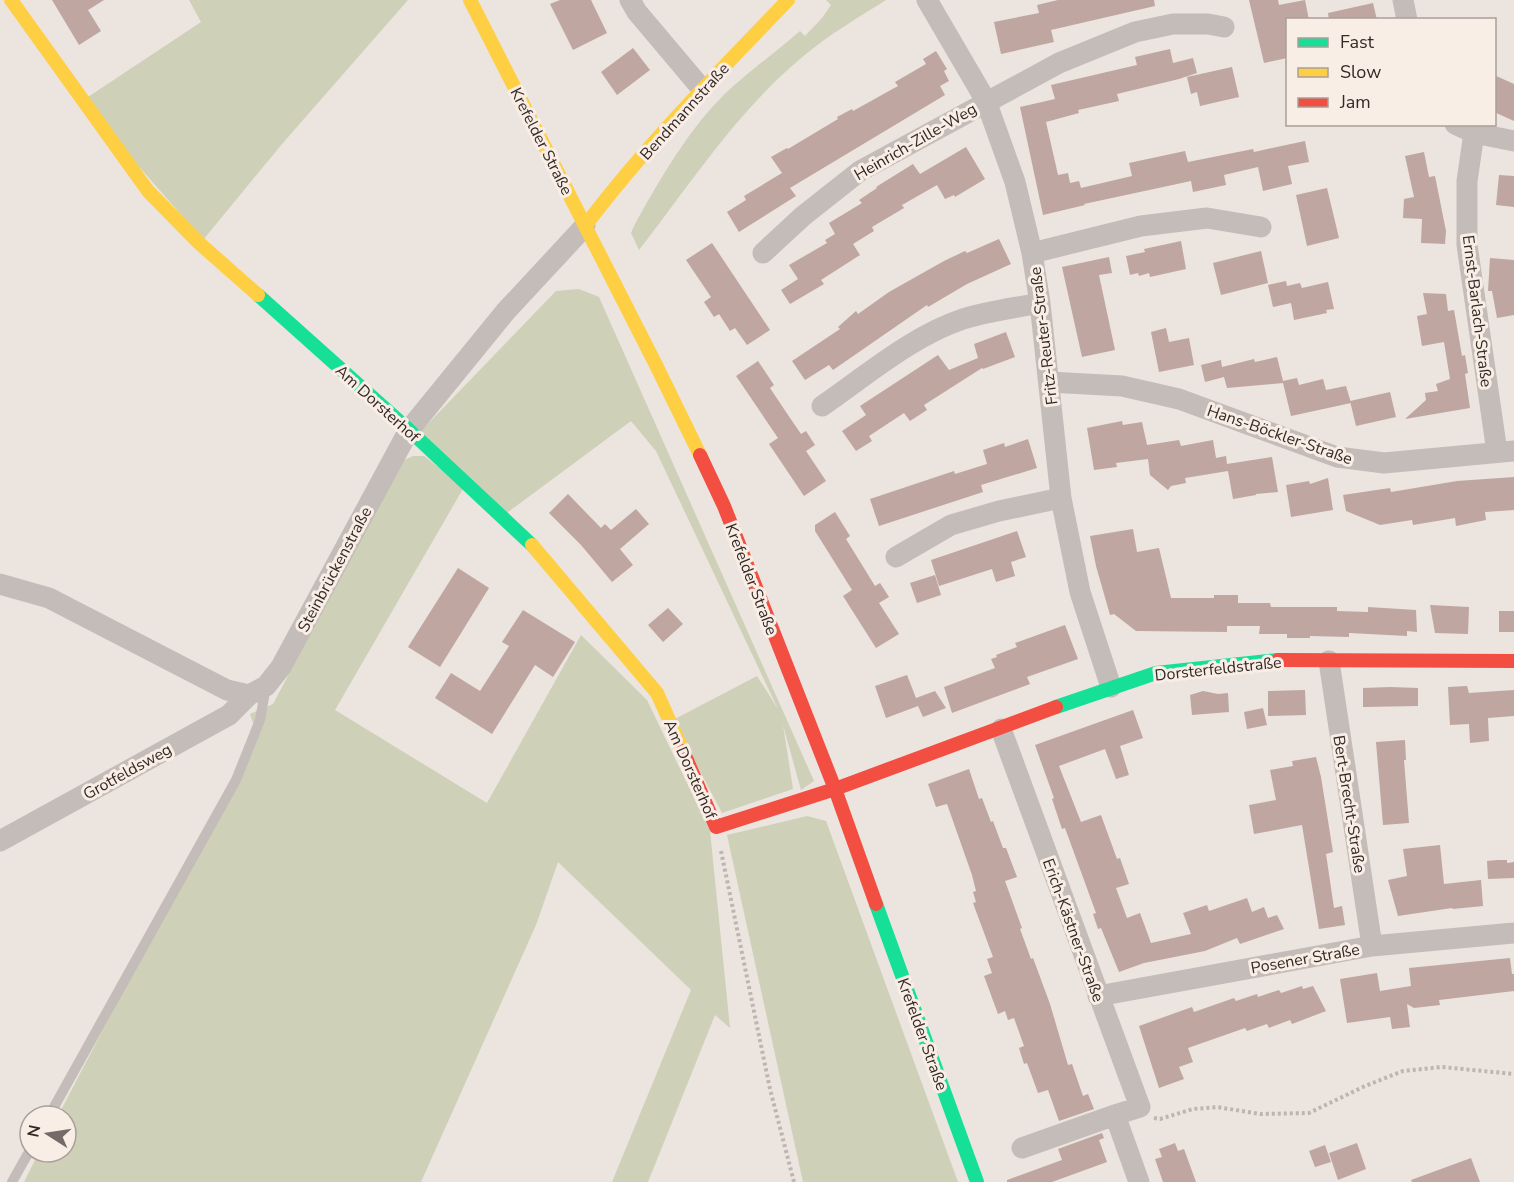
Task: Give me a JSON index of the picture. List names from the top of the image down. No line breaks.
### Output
{"streets":{"street":["Bendmannstraße","Krefelder Straße","Heinrich-Zille-Weg","Ernst-Barlach-Straße","Fritz-Reuter-Straße","Am Dorsterhof","Hans-Böckler-Straße","Steinbrückenstraße","Dorsterfeldstraße","Grotfeldsweg","Bert-Brecht-Straße","Erich-Kästner-Straße","Posener Straße"]},"crossings":[["Bendmannstraße","Krefelder Straße"],["Bendmannstraße","Steinbrückenstraße"],["Krefelder Straße","Am Dorsterhof"],["Krefelder Straße","Steinbrückenstraße"],["Krefelder Straße","Dorsterfeldstraße"],["Heinrich-Zille-Weg","Fritz-Reuter-Straße"],["Ernst-Barlach-Straße","Hans-Böckler-Straße"],["Fritz-Reuter-Straße","Hans-Böckler-Straße"],["Fritz-Reuter-Straße","Dorsterfeldstraße"],["Am Dorsterhof","Steinbrückenstraße"],["Am Dorsterhof","Dorsterfeldstraße"],["Steinbrückenstraße","Grotfeldsweg"],["Dorsterfeldstraße","Bert-Brecht-Straße"],["Dorsterfeldstraße","Erich-Kästner-Straße"],["Bert-Brecht-Straße","Posener Straße"],["Erich-Kästner-Straße","Posener Straße"]],"legend":["Fast","Slow","Jam"],"north":"left"}
